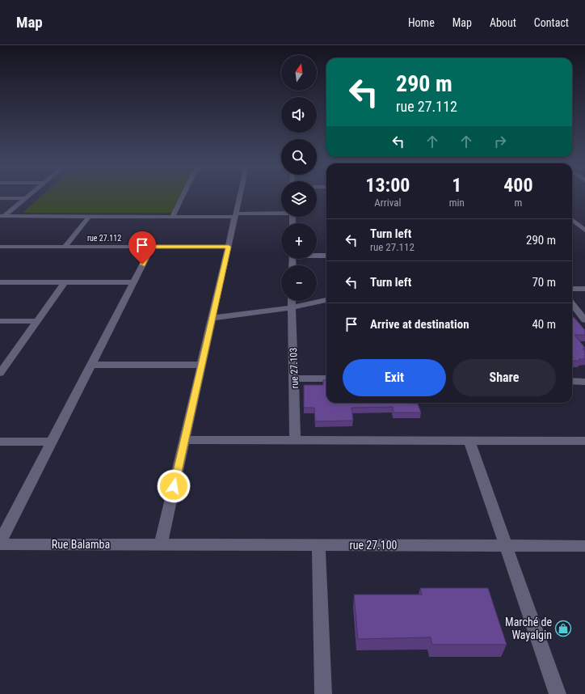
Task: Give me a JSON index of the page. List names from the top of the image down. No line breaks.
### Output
{"streets":{"street":["rue 27.112","rue 27.103","Rue Balamba","rue 27.100"]},"crossings":[["Rue Balamba","rue 27.100"]],"places":{"shop":["Marché de Wayalgin"]},"north":"top","page":{"header":"Map","nav":["Home","Map","About","Contact"],"map_buttons":["+","−"],"turn":["290 m","rue 27.112"],"eta":["13:00","Arrival","1","min","400","m"],"list":[{"name":"Turn left","note":"rue 27.112","value":"290 m"},{"name":"Turn left","value":"70 m"},{"name":"Arrive at destination","value":"40 m"}],"buttons":["Exit","Share"]}}
